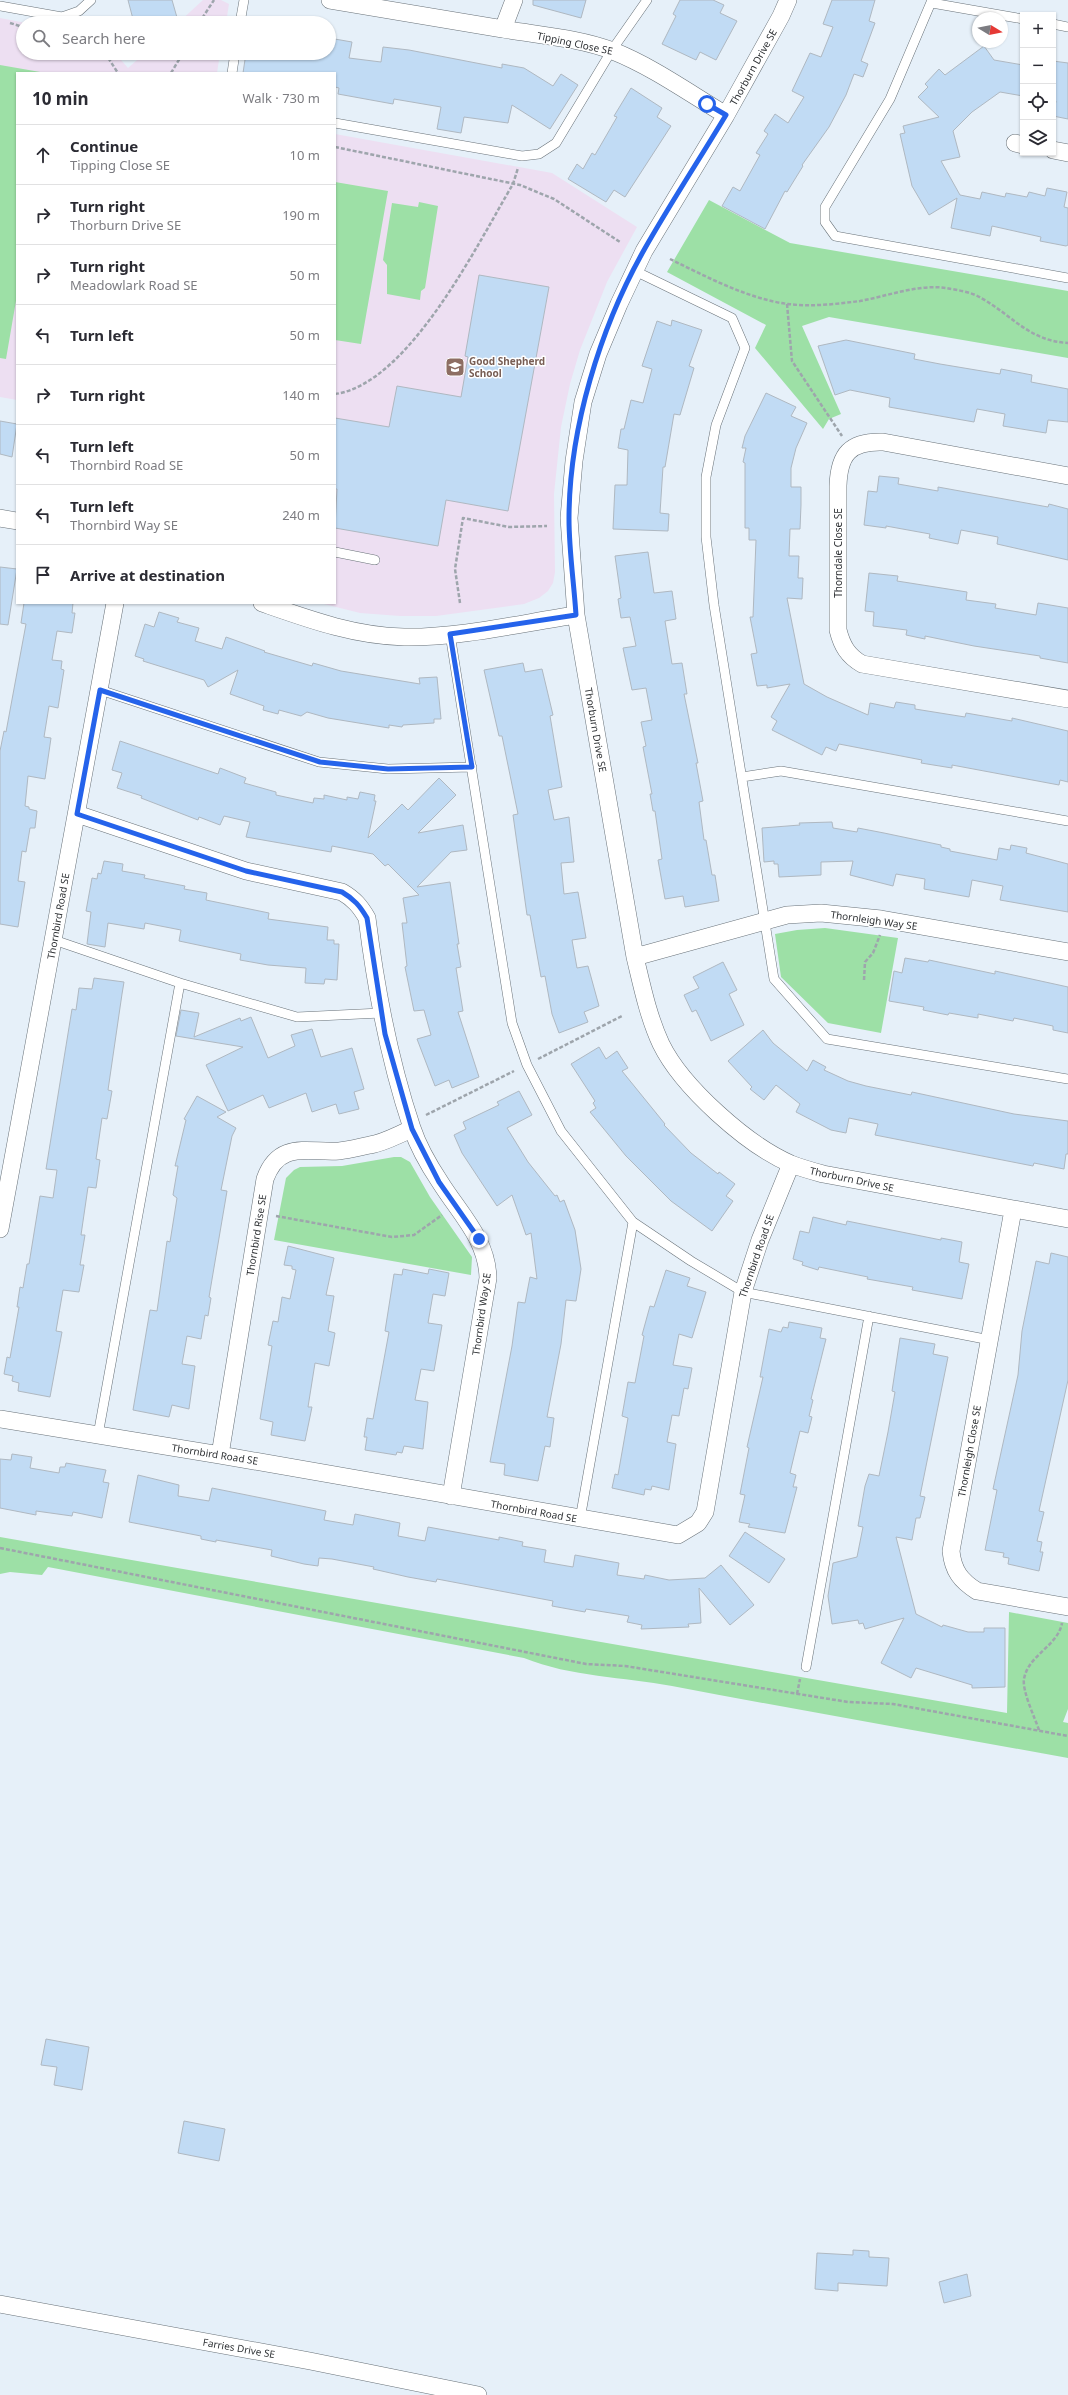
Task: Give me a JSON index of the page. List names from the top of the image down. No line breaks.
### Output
{"streets":{"street":["Tipping Close SE","Thorburn Drive SE","Thorndale Close SE","Thornbird Road SE","Thornleigh Way SE","Thornbird Rise SE","Thornbird Way SE","Thornleigh Close SE","Farries Drive SE"]},"crossings":[["Tipping Close SE","Thorburn Drive SE"],["Thorburn Drive SE","Thornbird Road SE"],["Thorburn Drive SE","Thornleigh Way SE"],["Thorburn Drive SE","Thornleigh Close SE"],["Thornbird Road SE","Thornbird Rise SE"],["Thornbird Road SE","Thornbird Way SE"],["Thornbird Rise SE","Thornbird Way SE"]],"places":{"school or university":["Good Shepherd School"]},"north":"right","page":{"map_buttons":["+","−"],"search":"Search here","heading":["10 min","Walk · 730 m"],"list":[["Continue","Tipping Close SE","10 m"],["Turn right","Thorburn Drive SE","190 m"],["Turn right","Meadowlark Road SE","50 m"],["Turn left","50 m"],["Turn right","140 m"],["Turn left","Thornbird Road SE","50 m"],["Turn left","Thornbird Way SE","240 m"],"Arrive at destination"]}}
